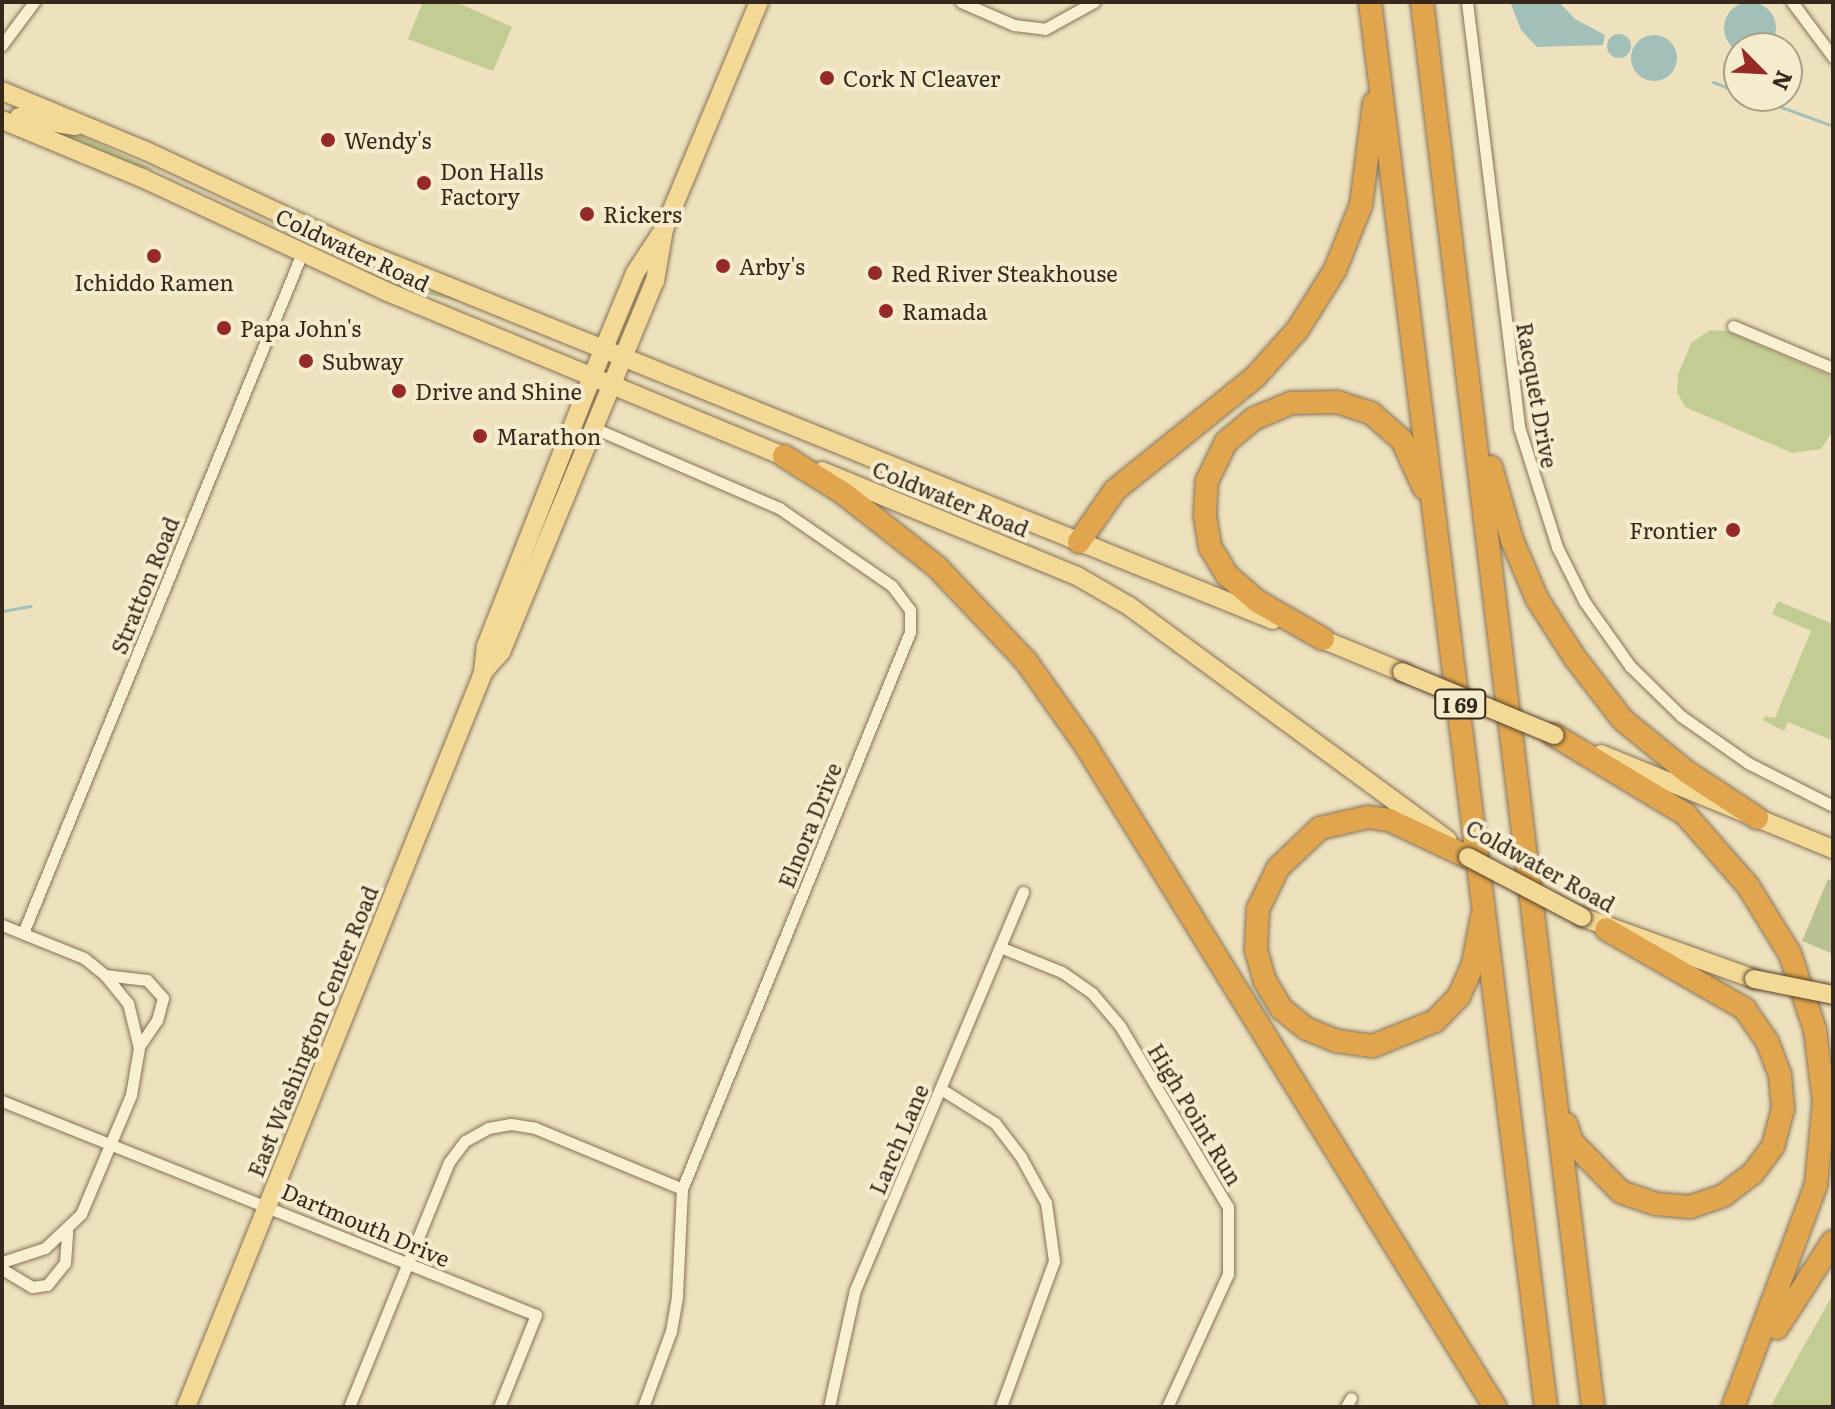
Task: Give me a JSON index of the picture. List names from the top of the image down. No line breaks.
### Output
{"streets":{"highway":["I 69"],"main road":["Coldwater Road","East Washington Center Road"],"street":["Racquet Drive","Stratton Road","Elnora Drive","High Point Run","Larch Lane","Dartmouth Drive"]},"crossings":[["Coldwater Road","Stratton Road"],["Coldwater Road","East Washington Center Road"],["Elnora Drive","East Washington Center Road"],["East Washington Center Road","Dartmouth Drive"],["High Point Run","Larch Lane"]],"places":["Cork N Cleaver","Wendy's","Don Halls Factory","Rickers","Ichiddo Ramen","Arby's","Red River Steakhouse","Ramada","Papa John's","Subway","Drive and Shine","Marathon","Frontier"],"north":"bottom right"}
